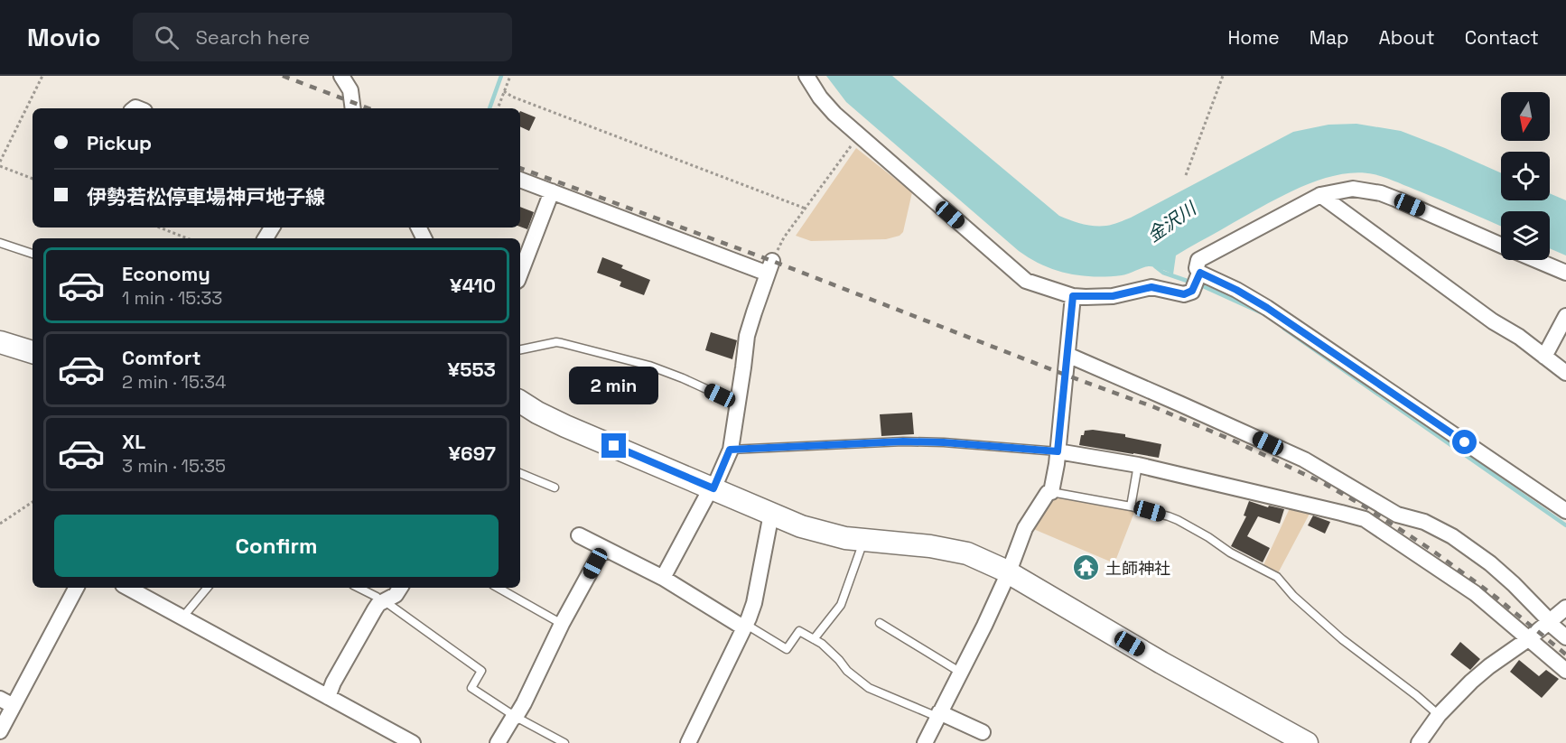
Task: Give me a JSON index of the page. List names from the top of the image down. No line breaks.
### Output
{"water":["金沢川"],"places":{"temple":["土師神社"]},"north":"bottom","page":{"header":"Movio","search":"Search here","nav":["Home","Map","About","Contact"],"banner":["Pickup","伊勢若松停車場神戸地子線"],"list":[{"name":"Economy","note":"1 min · 15:33","value":"¥410"},{"name":"Comfort","note":"2 min · 15:34","value":"¥553"},{"name":"XL","note":"3 min · 15:35","value":"¥697"}],"bubble":"2 min","buttons":"Confirm"}}
